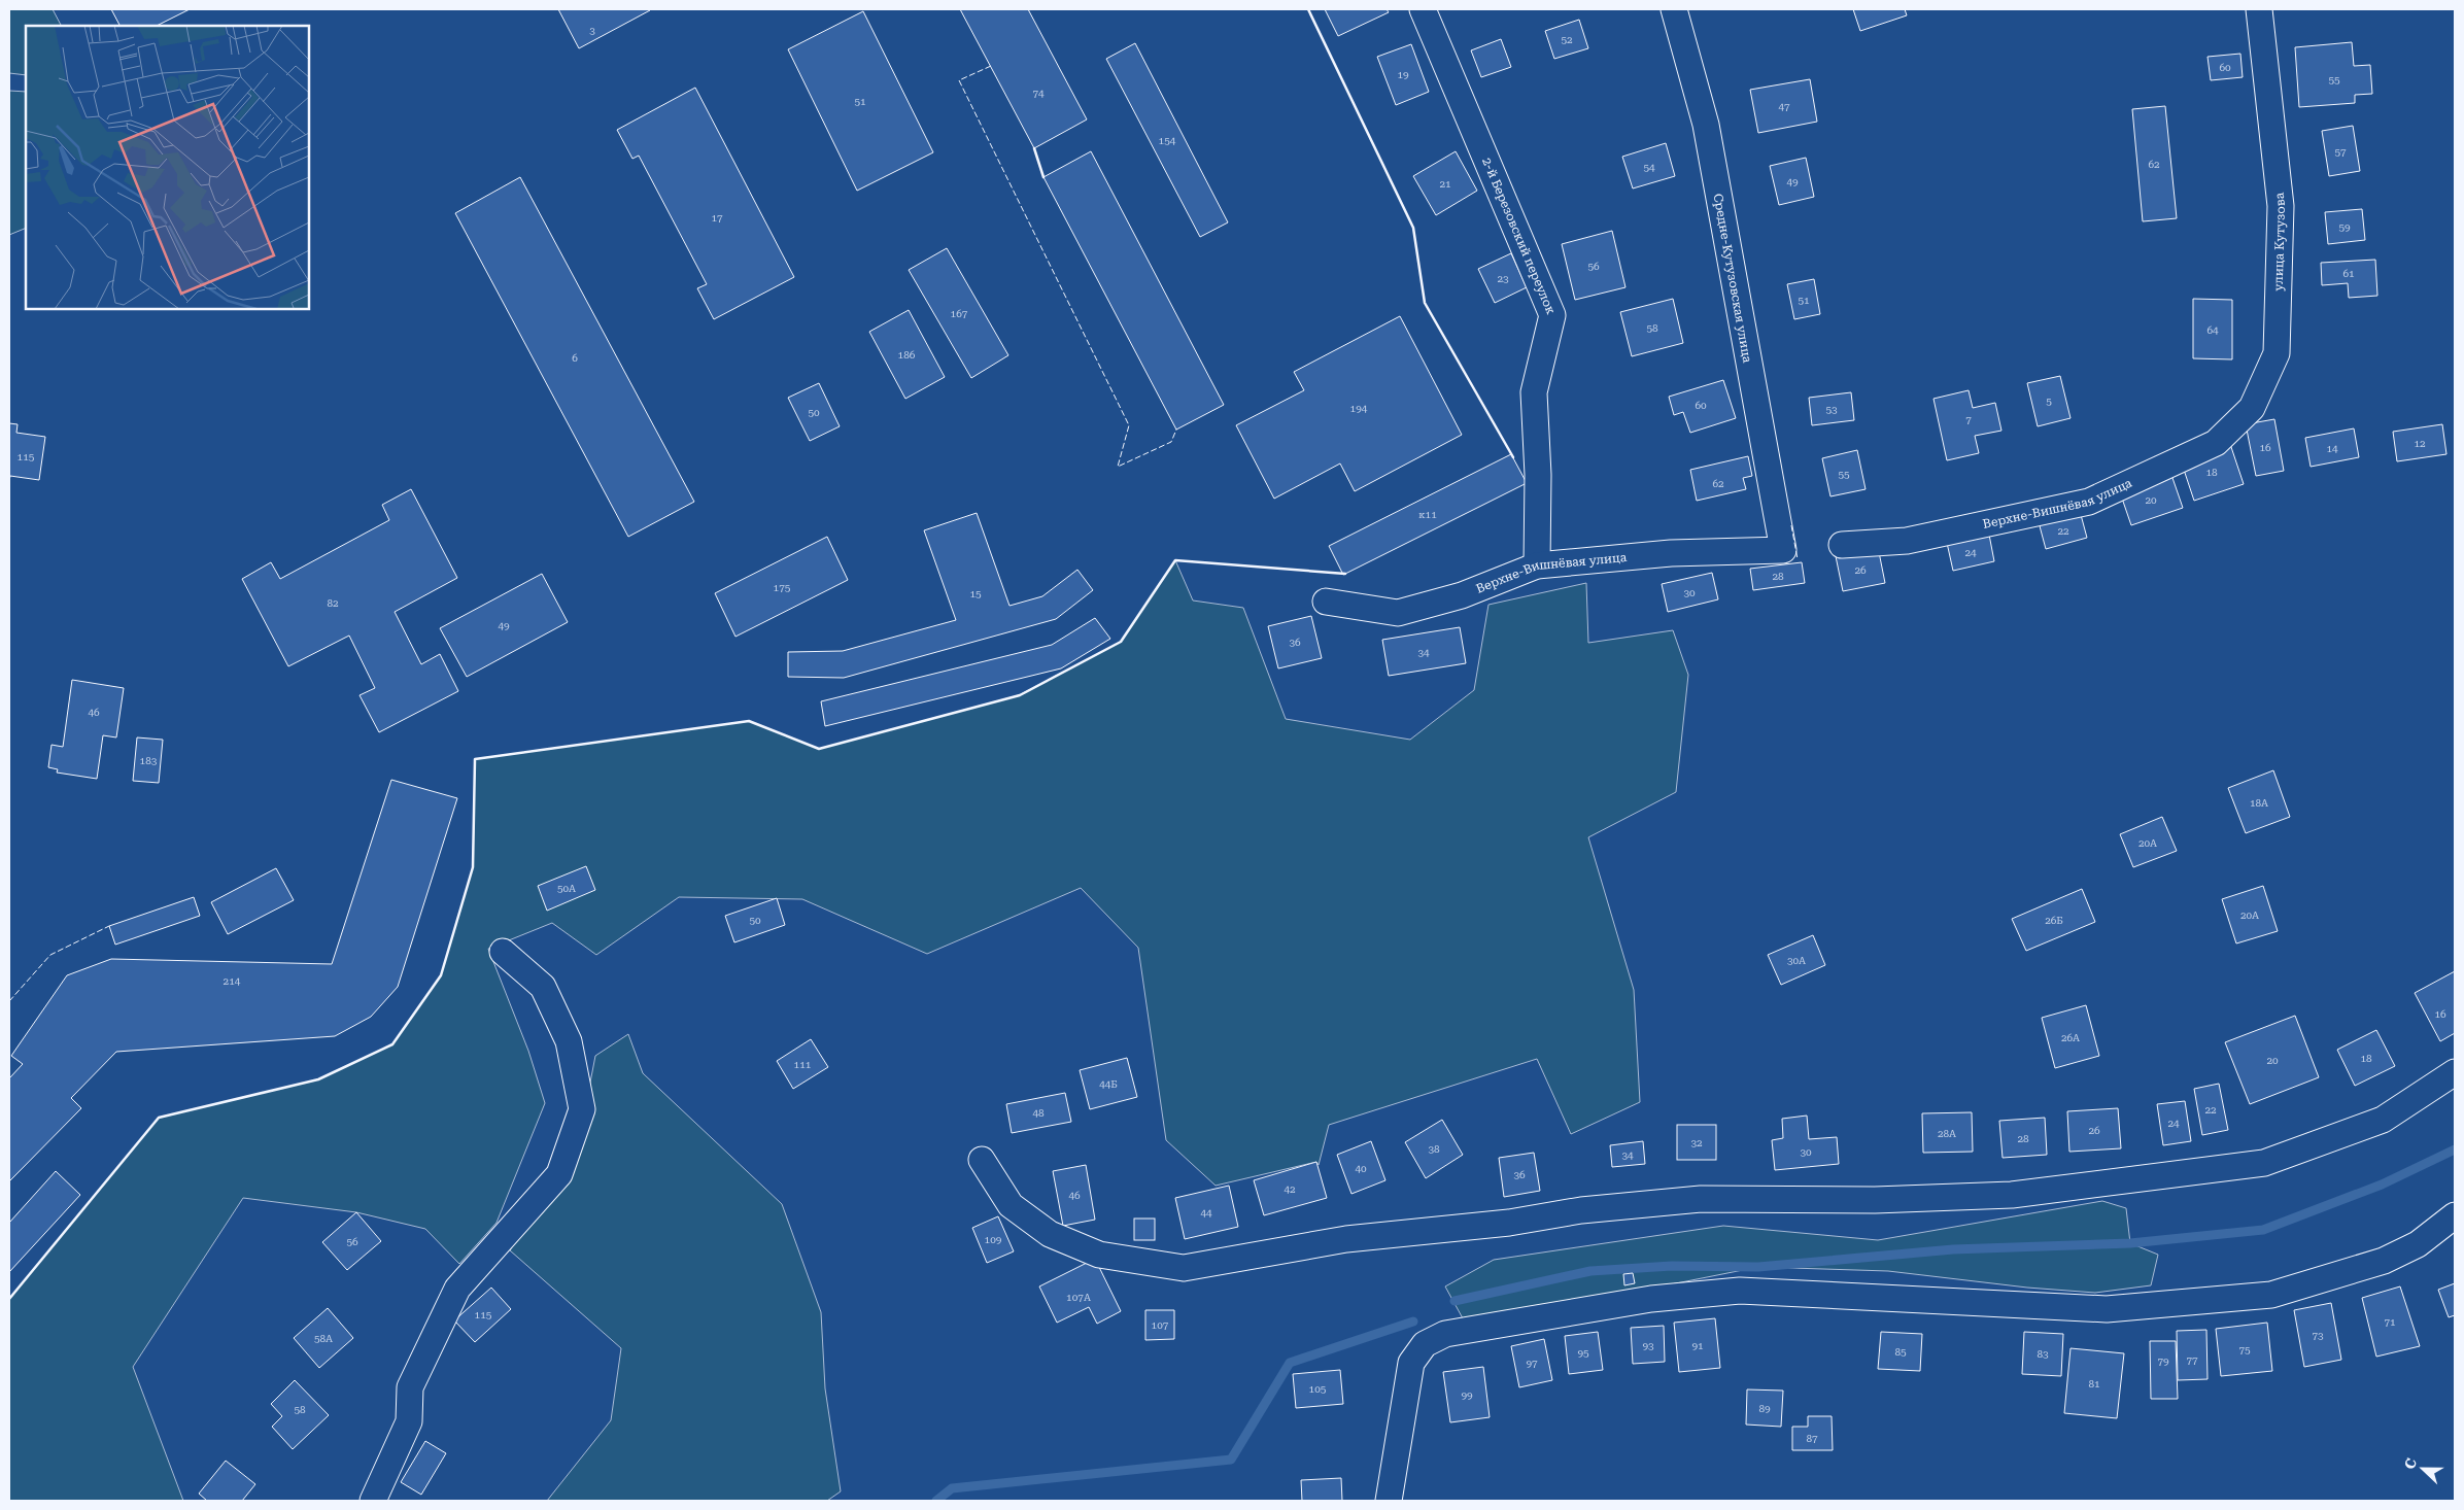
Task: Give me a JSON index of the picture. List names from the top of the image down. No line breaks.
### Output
{"streets":{"street":["2-й Березовский переулок","улица Кутузова","Средне-Кутузовская улица","Верхне-Вишнёвая улица"]},"crossings":[["2-й Березовский переулок","Верхне-Вишнёвая улица"],["улица Кутузова","Верхне-Вишнёвая улица"],["Средне-Кутузовская улица","Верхне-Вишнёвая улица"]],"house_numbers":["3","52","60","19","55","74","51","47","154","57","62","54","49","21","17","59","56","61","23","51","167","58","64","186","6","5","60","194","53","50","7","12","16","14","115","18","55","62","20","к11","22","24","26","28","175","30","15","82","49","36","34","46","183","18А","20А","50А","20А","50","26Б","30А","214","16","26А","18","20","111","44Б","22","48","24","26","28А","28","32","38","30","34","40","36","42","46","44","109","56","107А","115","71","107","73","58А","93","91","75","85","95","83","77","79","97","81","105","99","89","58","87"],"north":"left"}
